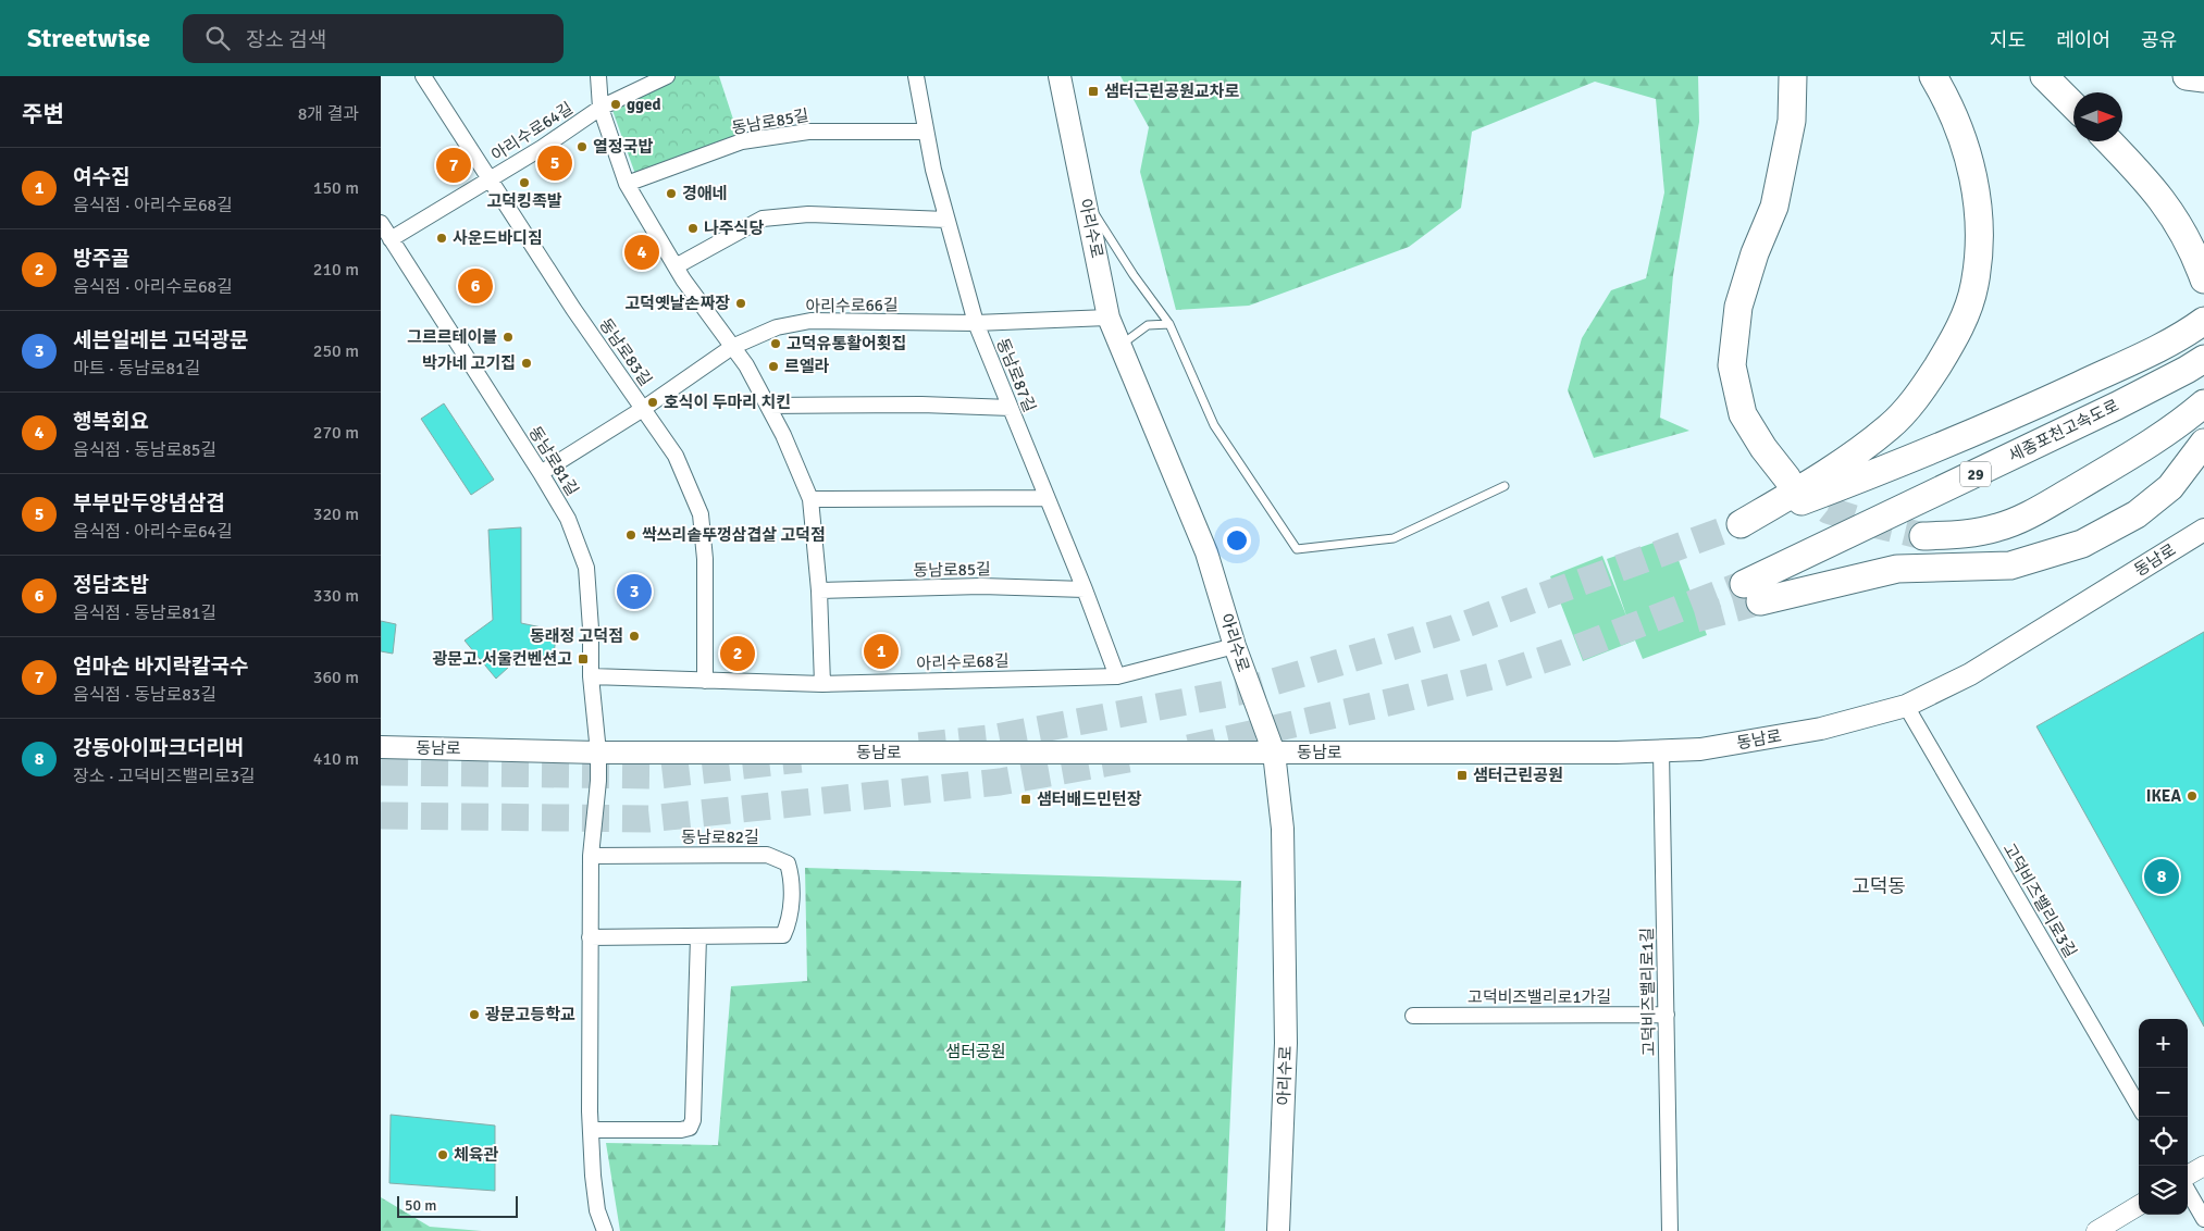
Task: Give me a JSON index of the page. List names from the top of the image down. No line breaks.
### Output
{"streets":{"highway":["세종포천고속도로","29"],"main road":["아리수로","동남로"],"street":["동남로85길","아리수로64길","아리수로66길","동남로83길","동남로87길","동남로81길","아리수로68길","동남로82길","고덕비즈밸리로3길","고덕비즈밸리로1길","고덕비즈밸리로1가길"]},"crossings":[["동남로85길","동남로87길"],["아리수로64길","동남로83길"],["아리수로64길","동남로81길"],["아리수로","아리수로66길"],["아리수로","동남로"],["아리수로","아리수로68길"],["아리수로66길","동남로83길"],["아리수로66길","동남로87길"],["아리수로66길","동남로81길"],["동남로83길","아리수로68길"],["동남로87길","아리수로68길"],["동남로81길","동남로"],["동남로81길","아리수로68길"],["동남로","고덕비즈밸리로3길"],["동남로","고덕비즈밸리로1길"],["고덕비즈밸리로1길","고덕비즈밸리로1가길"]],"districts":["고덕동"],"parks":["샘터공원"],"places":{"transit":["샘터근린공원교차로","광문고.서울컨벤션고","샘터근린공원","샘터배드민턴장"],"other":["gged","열정국밥","고덕킹족발","경애네","나주식당","사운드바디짐","고덕옛날손짜장","그르르테이블","고덕유통활어횟집","박가네 고기집","르엘라","호식이 두마리 치킨","싹쓰리솥뚜껑삼겹살 고덕점","동래정 고덕점","IKEA","광문고등학교","체육관"]},"scale_bar":"50 m","north":"right","page":{"header":"Streetwise","search":"장소 검색","nav":["지도","레이어","공유"],"heading":["주변","8개 결과"],"pins":["5","7","4","6","3","1","2","8"],"list":[{"mark":"1","name":"여수집","note":"음식점 · 아리수로68길","value":"150 m"},{"mark":"2","name":"방주골","note":"음식점 · 아리수로68길","value":"210 m"},{"mark":"3","name":"세븐일레븐 고덕광문","note":"마트 · 동남로81길","value":"250 m"},{"mark":"4","name":"행복회요","note":"음식점 · 동남로85길","value":"270 m"},{"mark":"5","name":"부부만두양념삼겹","note":"음식점 · 아리수로64길","value":"320 m"},{"mark":"6","name":"정담초밥","note":"음식점 · 동남로81길","value":"330 m"},{"mark":"7","name":"엄마손 바지락칼국수","note":"음식점 · 동남로83길","value":"360 m"},{"mark":"8","name":"강동아이파크더리버","note":"장소 · 고덕비즈밸리로3길","value":"410 m"}],"map_buttons":["+","−"],"scale":"50 m"}}
